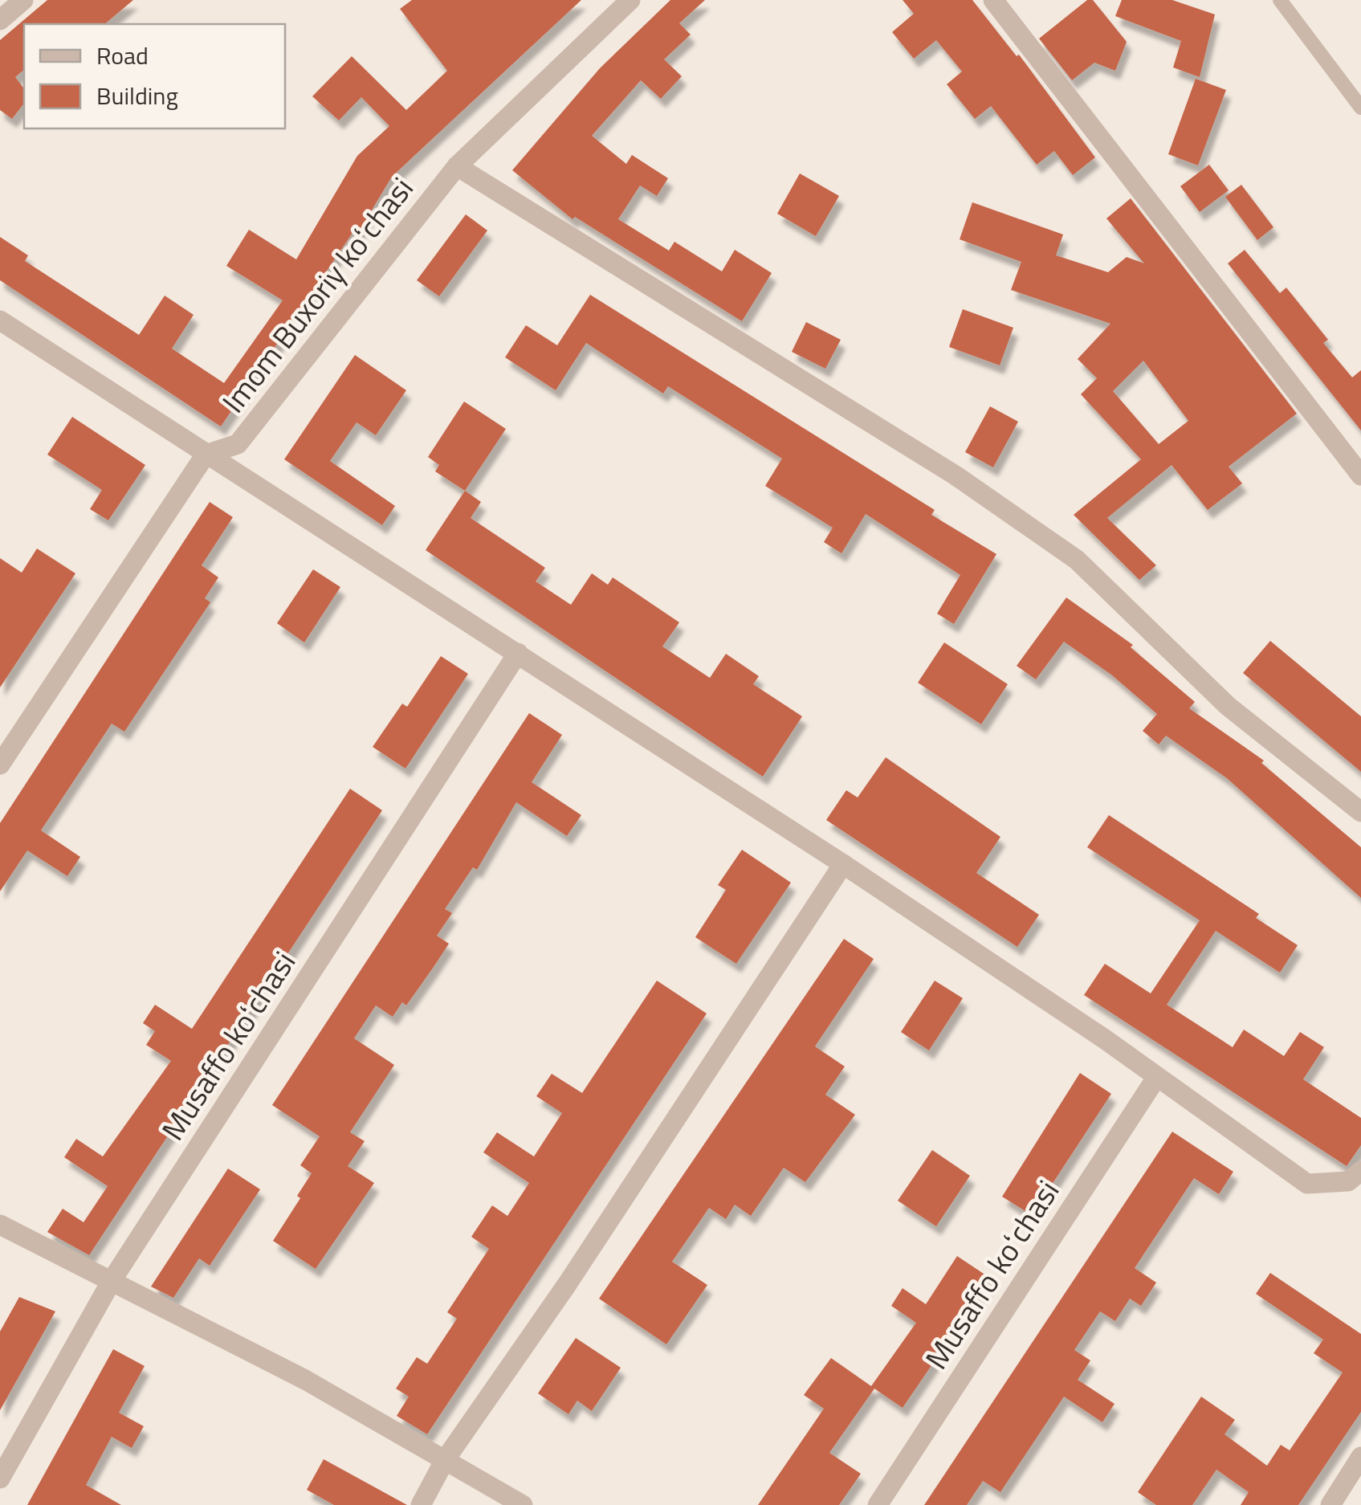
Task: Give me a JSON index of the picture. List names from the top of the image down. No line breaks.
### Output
{"streets":{"street":["Imom Buxoriy koʻchasi","Musaffo koʻchasi"]},"legend":["Road","Building"]}
